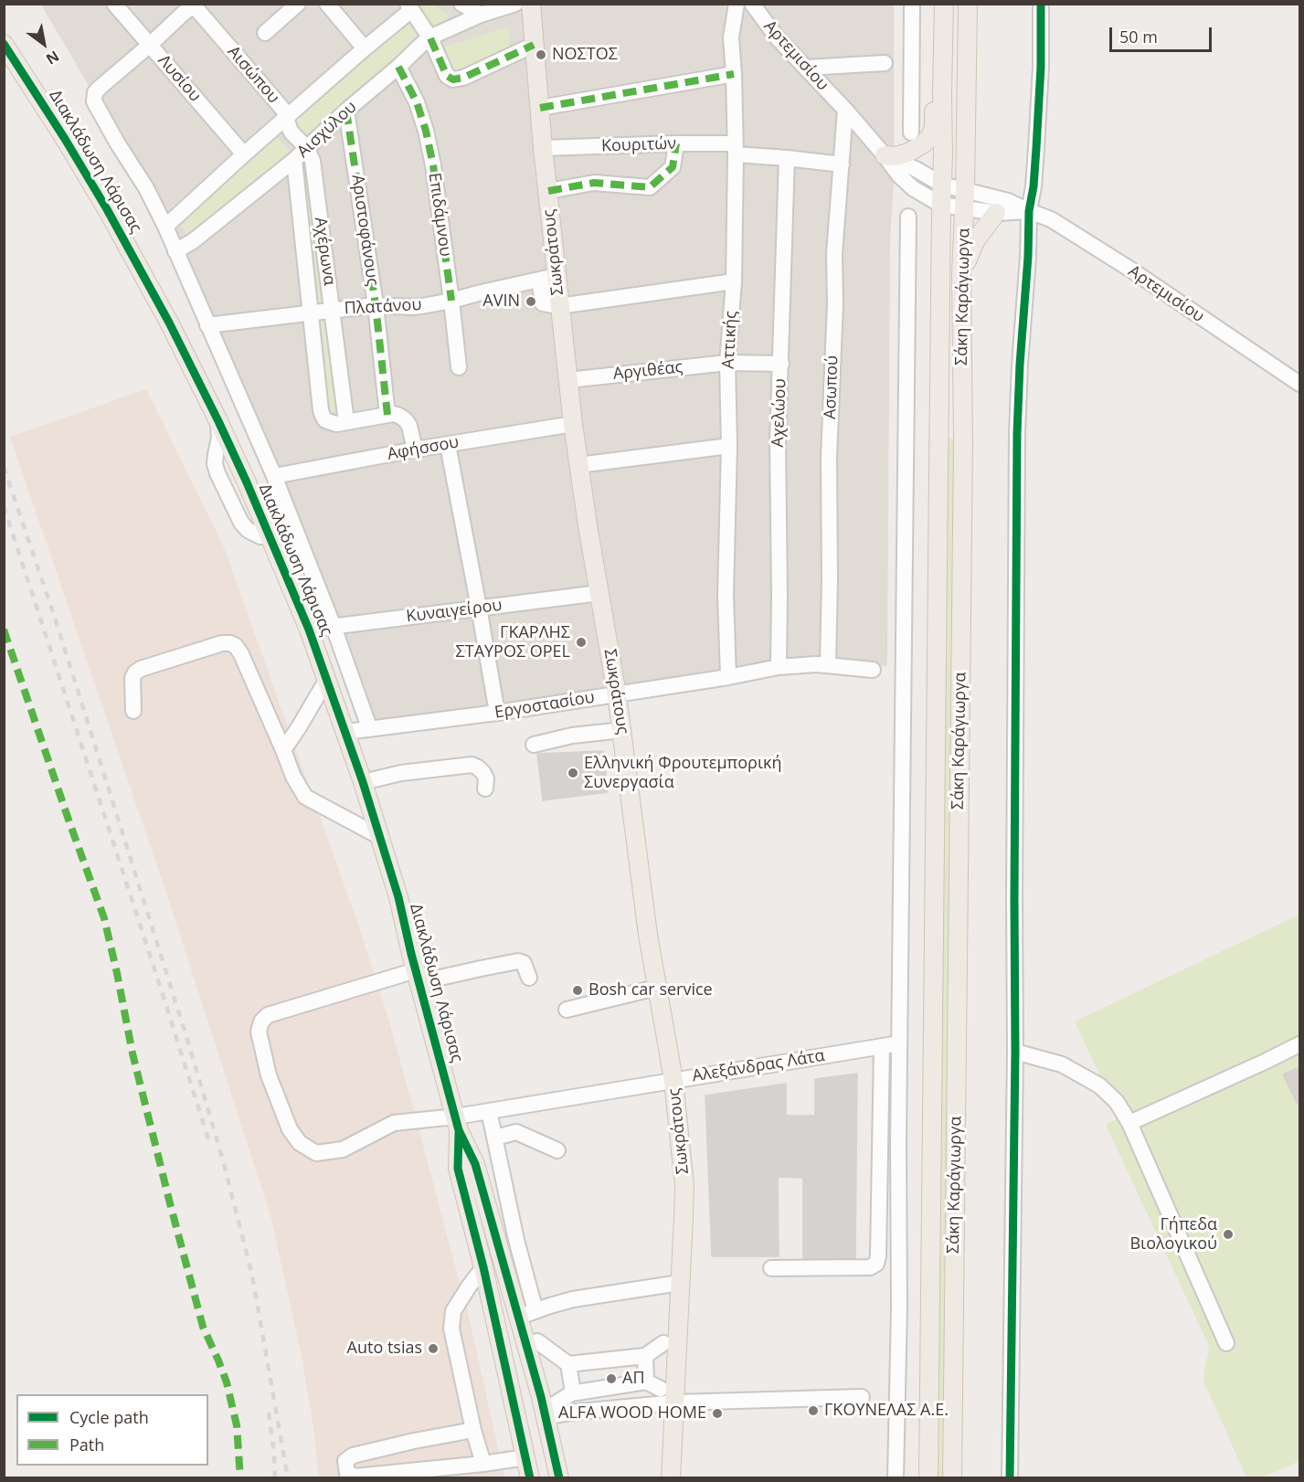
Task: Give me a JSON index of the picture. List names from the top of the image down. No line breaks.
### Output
{"streets":{"main road":["Διακλάδωση Λάρισας","Σωκράτους","Σάκη Καράγιωργα"],"street":["Αρτεμισίου","Αισώπου","Λυσίου","Αισχύλου","Κουριτών","Επιδάμνου","Αριστοφάνους","Αχέρωνα","Πλατάνου","Αττικής","Αργιθέας","Ασωπού","Αχελώου","Αφήσσου","Κυναιγείρου","Εργοστασίου","Αλεξάνδρας Λάτα"]},"crossings":[["Αρτεμισίου","Σάκη Καράγιωργα"],["Αρτεμισίου","Ασωπού"],["Αισώπου","Αισχύλου"],["Αισώπου","Αχέρωνα"],["Αισχύλου","Επιδάμνου"],["Αισχύλου","Αριστοφάνους"],["Αισχύλου","Αχέρωνα"],["Κουριτών","Σωκράτους"],["Κουριτών","Αττικής"],["Κουριτών","Ασωπού"],["Κουριτών","Αχελώου"],["Διακλάδωση Λάρισας","Κυναιγείρου"],["Διακλάδωση Λάρισας","Εργοστασίου"],["Διακλάδωση Λάρισας","Αλεξάνδρας Λάτα"],["Επιδάμνου","Πλατάνου"],["Αριστοφάνους","Πλατάνου"],["Αχέρωνα","Πλατάνου"],["Σωκράτους","Πλατάνου"],["Σωκράτους","Αργιθέας"],["Σωκράτους","Αφήσσου"],["Σωκράτους","Κυναιγείρου"],["Σωκράτους","Εργοστασίου"],["Σωκράτους","Αλεξάνδρας Λάτα"],["Αττικής","Αργιθέας"],["Αττικής","Εργοστασίου"],["Αργιθέας","Αχελώου"],["Ασωπού","Εργοστασίου"],["Αχελώου","Εργοστασίου"]],"places":["ΝΟΣΤΟΣ","AVIN","ΓΚΑΡΛΗΣ ΣΤΑΥΡΟΣ OPEL","Ελληνική Φρουτεμπορική Συνεργασία","Bosh car service","Γήπεδα Βιολογικού","Auto tsias","ΑΠ","ΓΚΟΥΝΕΛΑΣ Α.Ε.","ALFA WOOD HOME"],"legend":["Cycle path","Path"],"scale_bar":"50 m","north":"bottom right"}
